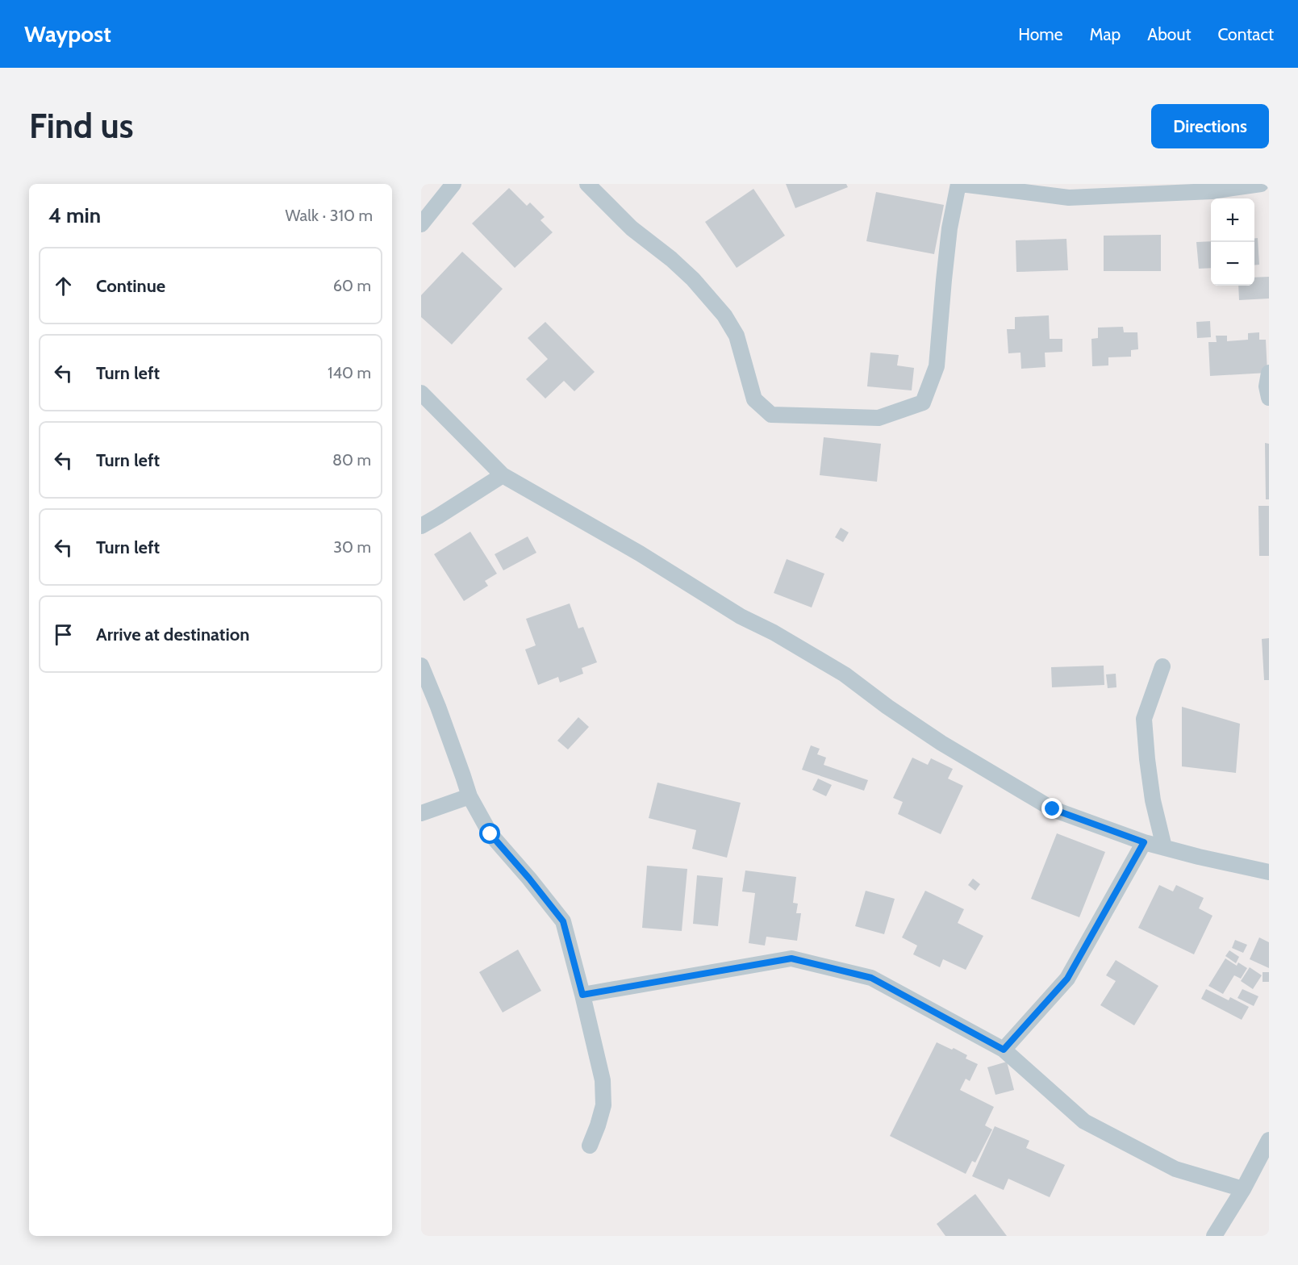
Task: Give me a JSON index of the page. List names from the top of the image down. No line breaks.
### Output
{"page":{"header":"Waypost","nav":["Home","Map","About","Contact"],"buttons":"Directions","title":"Find us","heading":["4 min","Walk · 310 m"],"map_buttons":["+","−"],"list":[["Continue","60 m"],["Turn left","140 m"],["Turn left","80 m"],["Turn left","30 m"],"Arrive at destination"]}}
